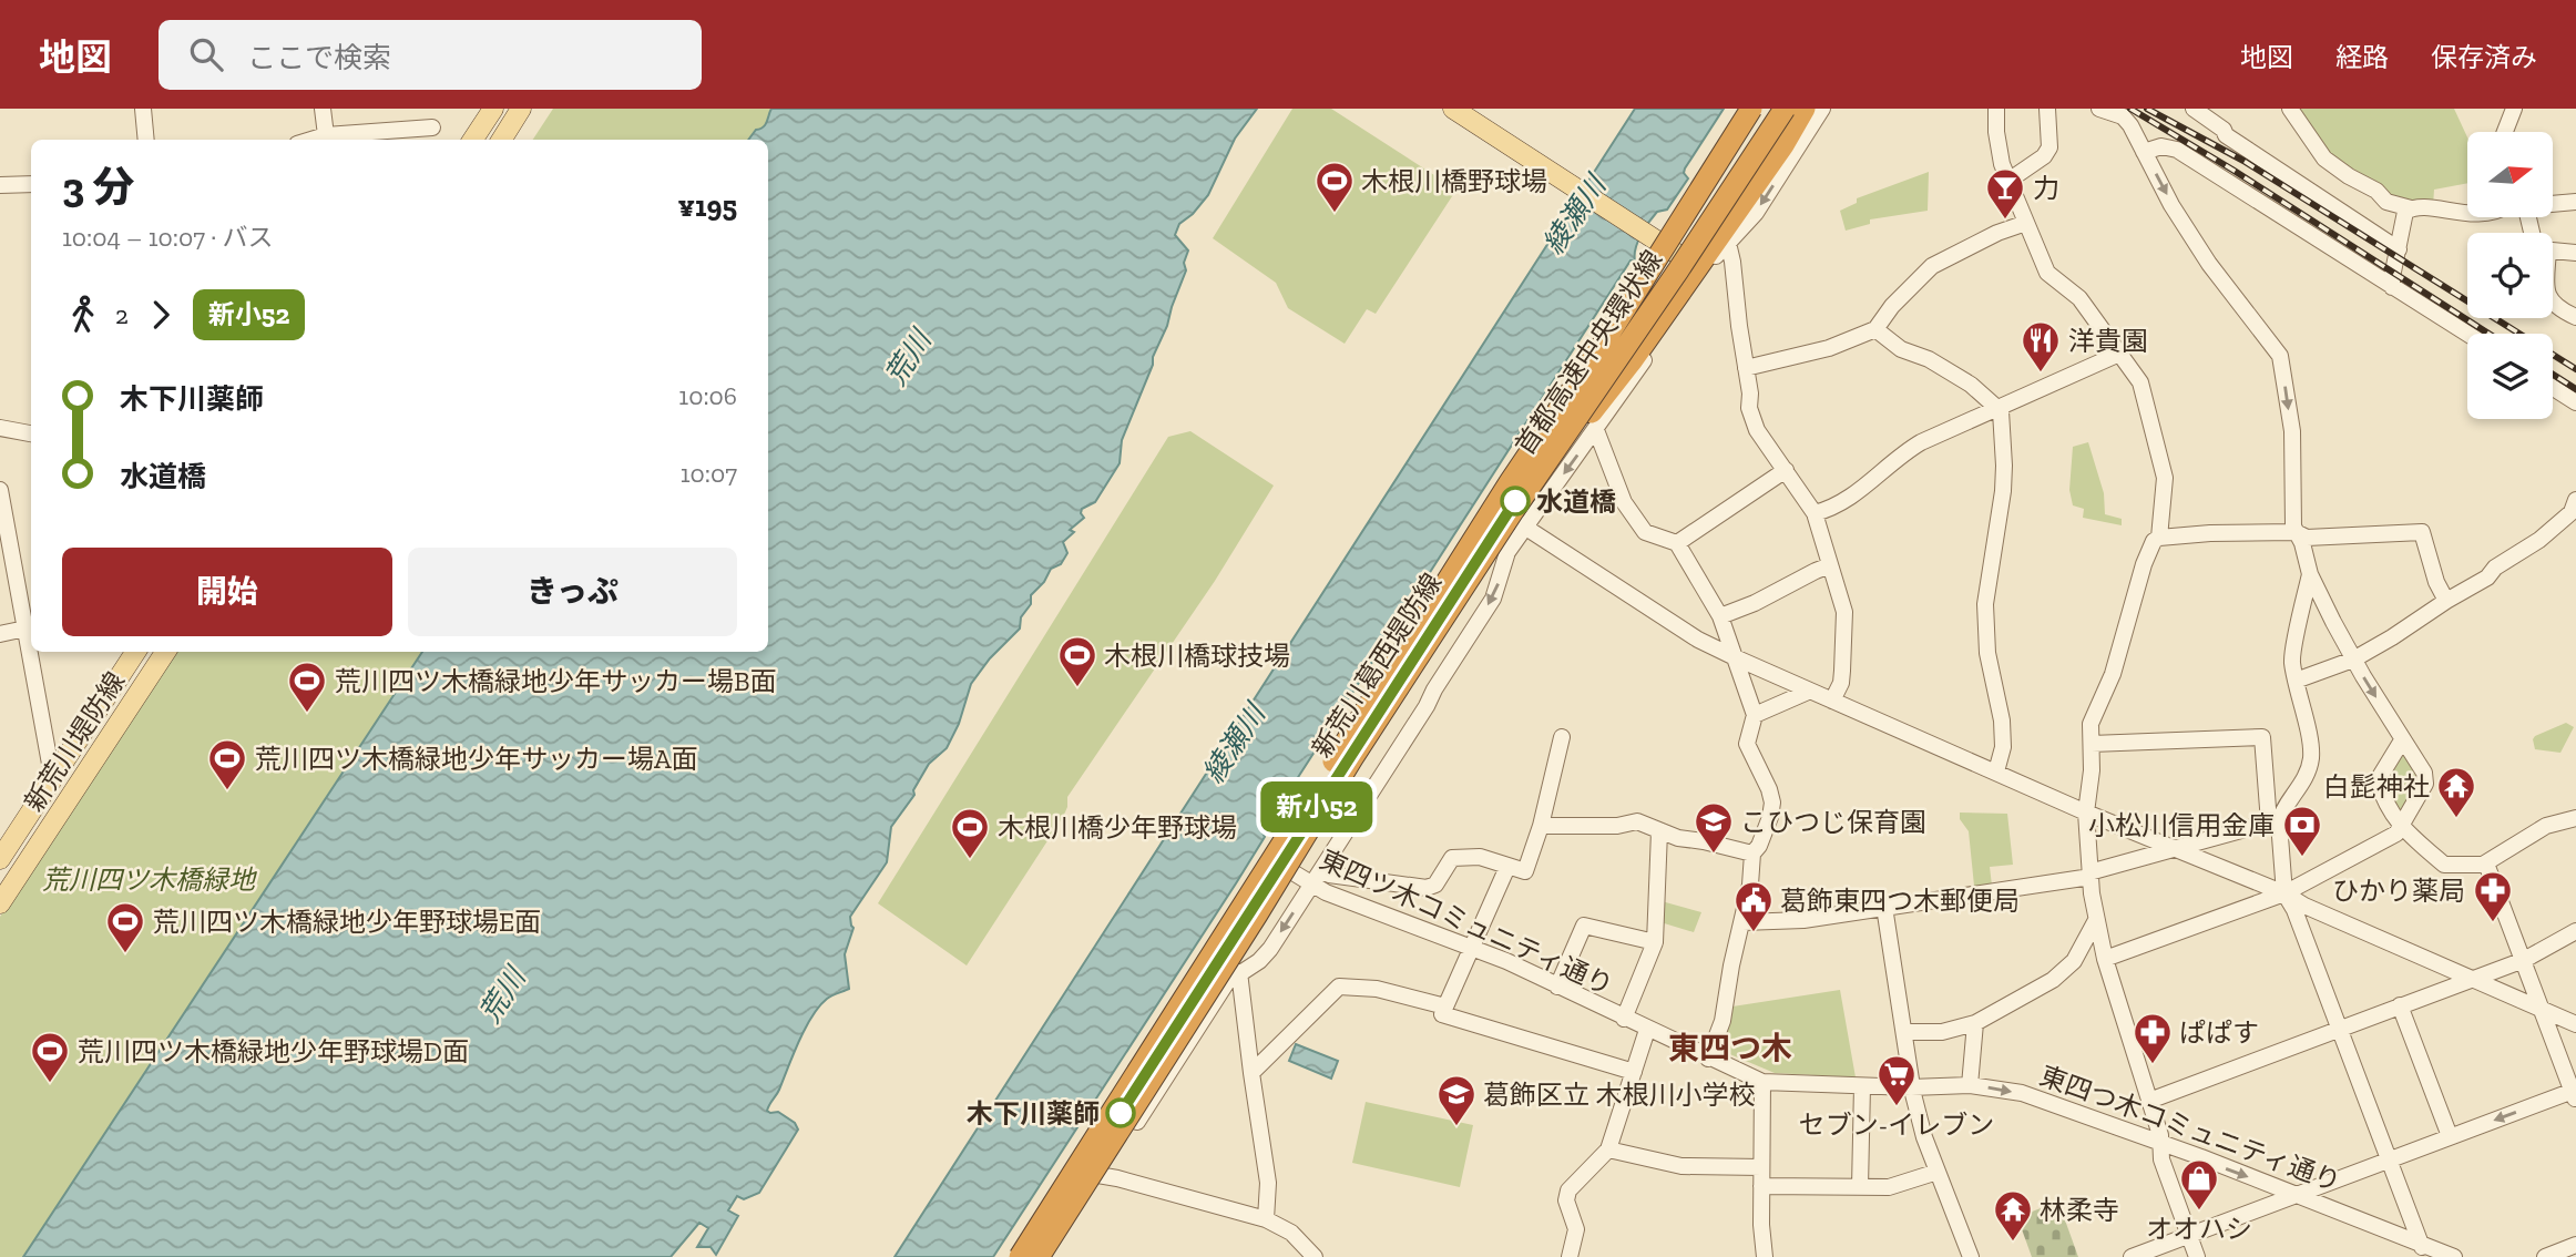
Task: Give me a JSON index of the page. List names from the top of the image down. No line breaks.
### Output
{"streets":{"highway":["首都高速中央環状線"],"main road":["新荒川葛西堤防線","新荒川堤防線"],"street":["東四ツ木コミュニティ通り","東四つ木コミュニティ通り"]},"crossings":[["首都高速中央環状線","新荒川葛西堤防線"],["新荒川葛西堤防線","東四ツ木コミュニティ通り"],["東四ツ木コミュニティ通り","東四つ木コミュニティ通り"]],"one_way":["東四つ木コミュニティ通り"],"districts":["東四つ木"],"water":["綾瀬川","荒川"],"parks":["荒川四ツ木橋緑地"],"places":{"sports":["木根川橋野球場","木根川橋球技場","荒川四ツ木橋緑地少年サッカー場B面","荒川四ツ木橋緑地少年サッカー場A面","木根川橋少年野球場","荒川四ツ木橋緑地少年野球場E面","荒川四ツ木橋緑地少年野球場D面"],"bar":["力"],"restaurant":["洋貴園"],"other":["水道橋","木下川薬師"],"temple":["白髭神社","林柔寺"],"school or university":["こひつじ保育園","葛飾区立 木根川小学校"],"bank":["小松川信用金庫"],"pharmacy":["ひかり薬局","ぱぱす"],"public building":["葛飾東四つ木郵便局"],"supermarket":["セブン-イレブン"],"shop":["オオハシ"]},"lines":["bus line 新小52"],"north":"right","page":{"header":"地図","search":"ここで検索","nav":["地図","経路","保存済み"],"on_map":"新小52","heading":["3 分","10:04 – 10:07 · バス","¥195"],"legs":["2","新小52"],"list":[{"name":"木下川薬師","value":"10:06"},{"name":"水道橋","value":"10:07"}],"buttons":["開始","きっぷ"]}}
